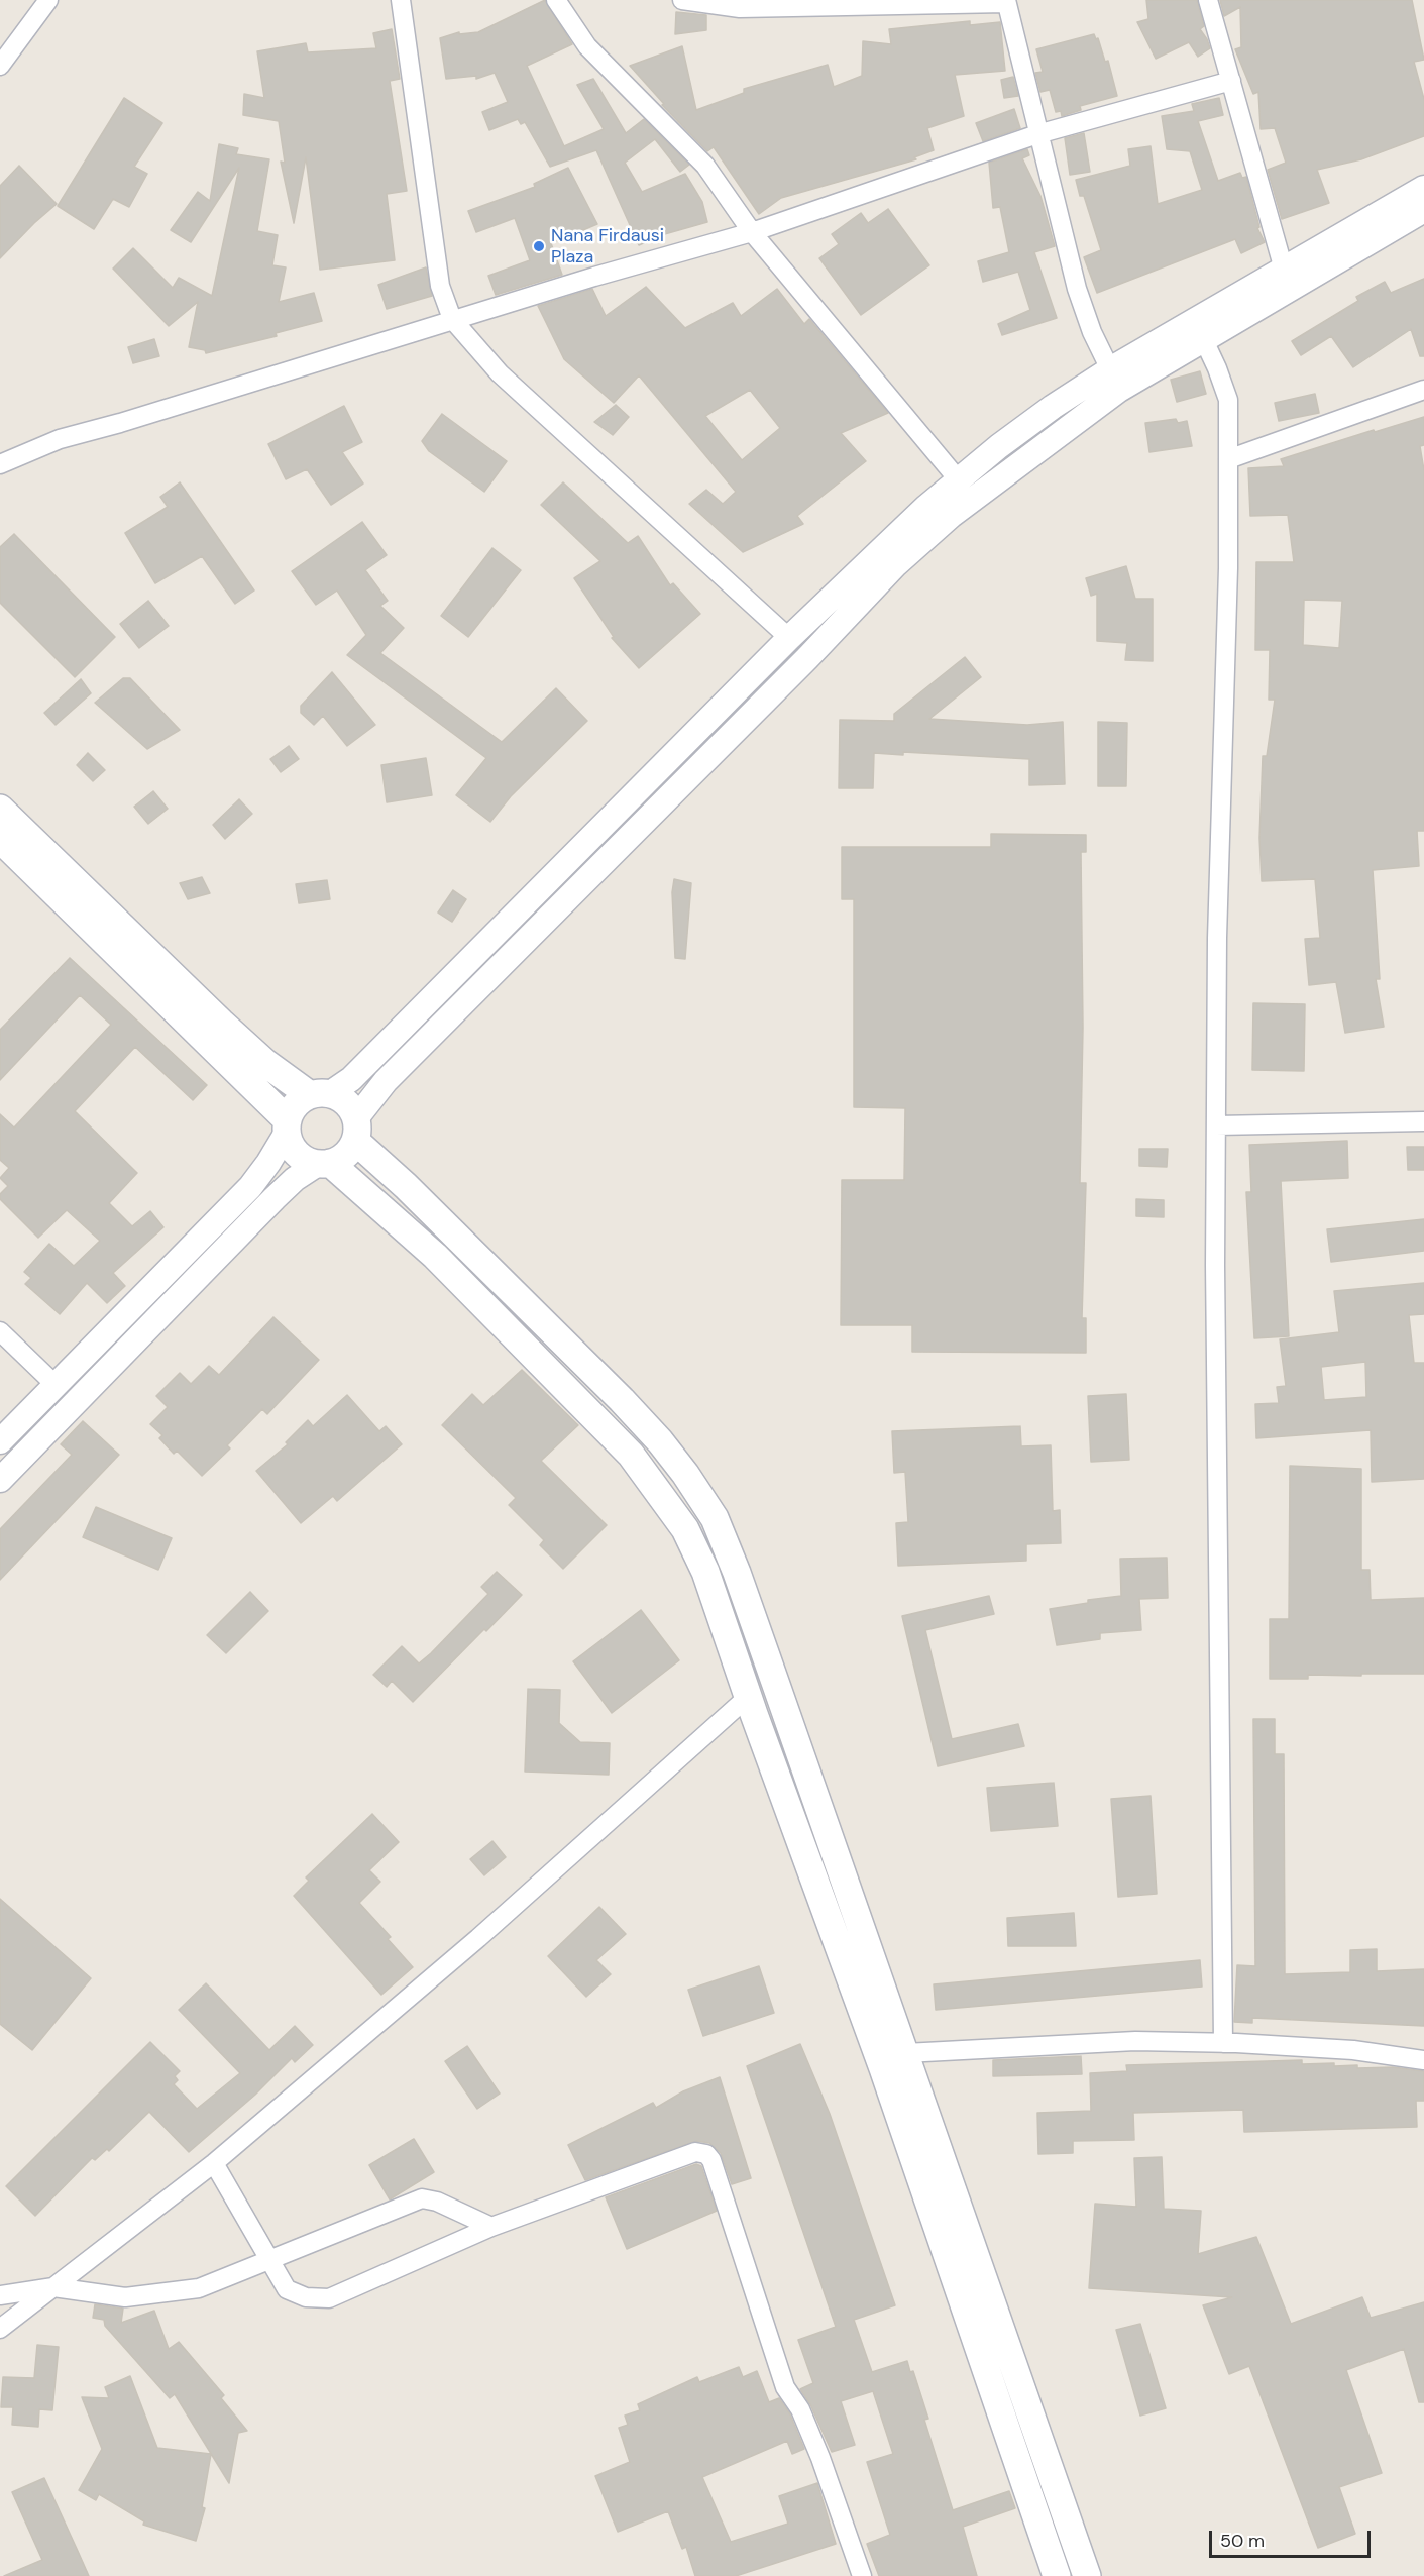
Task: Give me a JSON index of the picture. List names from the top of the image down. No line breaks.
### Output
{"places":["Nana Firdausi Plaza"],"scale_bar":"50 m"}
